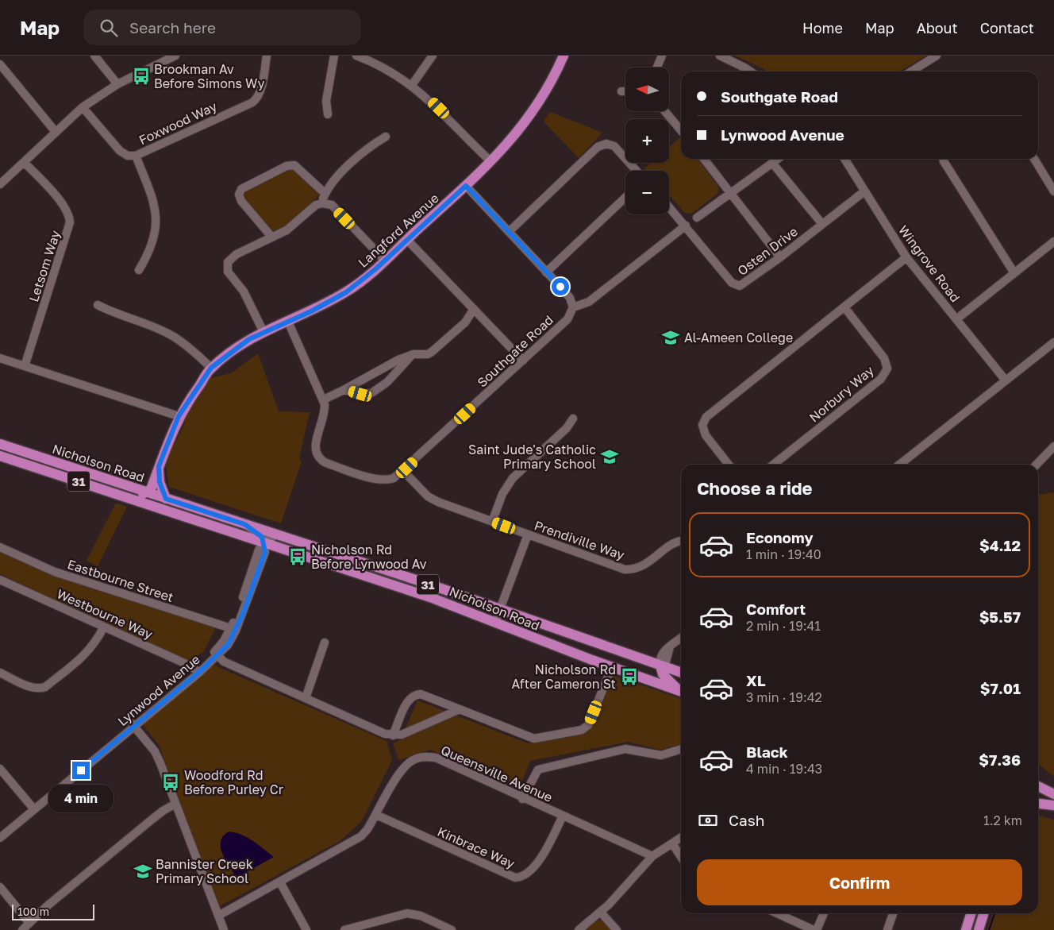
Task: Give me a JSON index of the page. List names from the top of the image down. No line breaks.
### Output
{"streets":{"main road":["Langford Avenue","Nicholson Road","31"],"street":["Foxwood Way","Osten Drive","Wingrove Road","Letsom Way","Southgate Road","Norbury Way","Prendiville Way","Eastbourne Street","Westbourne Way","Lynwood Avenue","Queensville Avenue","Kinbrace Way"]},"crossings":[["Langford Avenue","Southgate Road"],["Langford Avenue","Nicholson Road"],["Osten Drive","Wingrove Road"],["Southgate Road","Prendiville Way"],["Nicholson Road","Lynwood Avenue"],["Eastbourne Street","Lynwood Avenue"],["Westbourne Way","Lynwood Avenue"],["Queensville Avenue","Kinbrace Way"]],"places":{"bus stop":["Brookman Av Before Simons Wy","Nicholson Rd Before Lynwood Av","Nicholson Rd After Cameron St","Woodford Rd Before Purley Cr"],"school or university":["Al-Ameen College","Saint Jude's Catholic Primary School","Bannister Creek Primary School"]},"scale_bar":"100 m","north":"left","page":{"header":"Map","search":"Search here","nav":["Home","Map","About","Contact"],"map_buttons":["+","−"],"banner":["Southgate Road","Lynwood Avenue"],"heading":"Choose a ride","list":[{"name":"Economy","note":"1 min · 19:40","value":"$4.12"},{"name":"Comfort","note":"2 min · 19:41","value":"$5.57"},{"name":"XL","note":"3 min · 19:42","value":"$7.01"},{"name":"Black","note":"4 min · 19:43","value":"$7.36"}],"bubble":"4 min","pay":["Cash","1.2 km"],"buttons":"Confirm","scale":"100 m"}}
